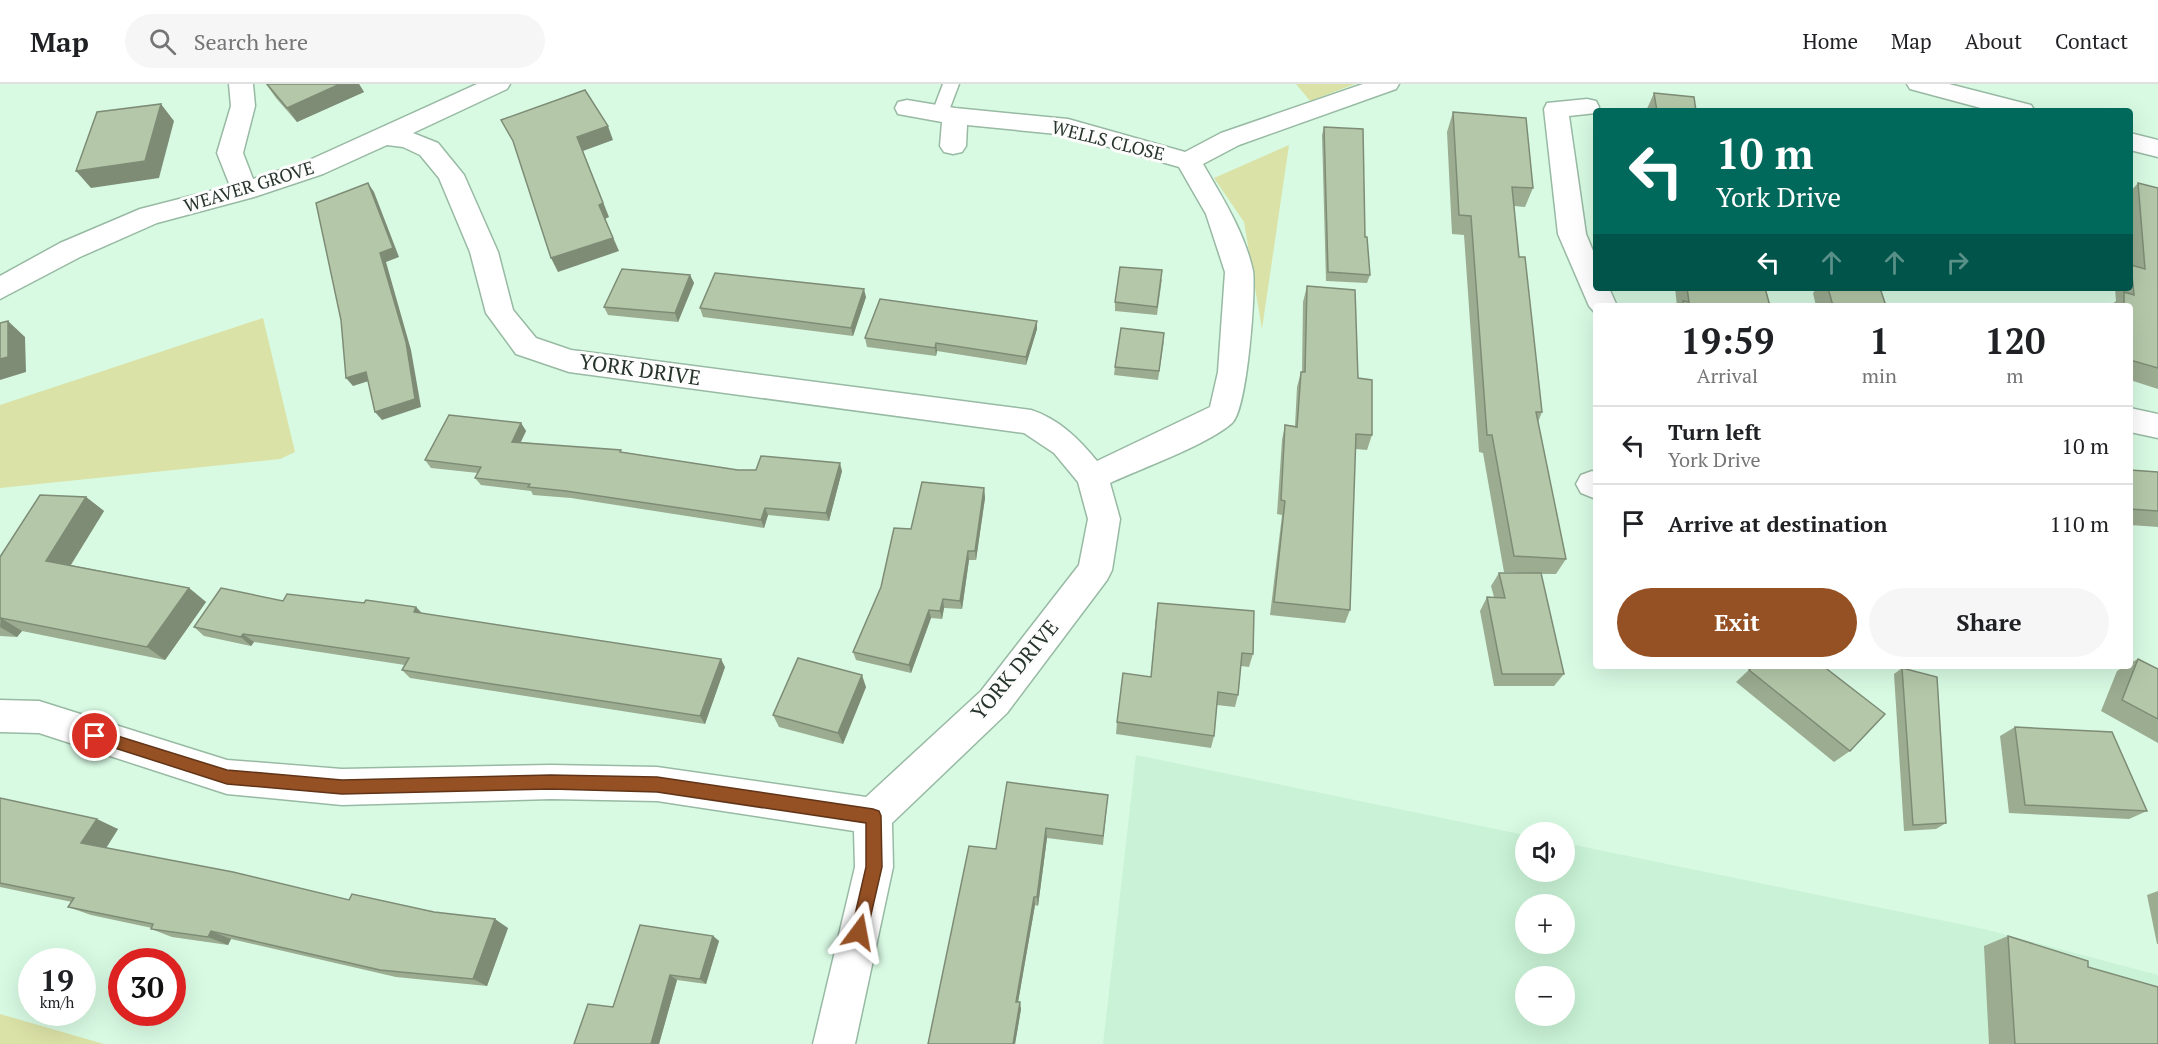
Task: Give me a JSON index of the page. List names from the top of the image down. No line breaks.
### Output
{"streets":{"street":["WELLS CLOSE","WEAVER GROVE","YORK DRIVE"]},"crossings":[["WELLS CLOSE","YORK DRIVE"],["WEAVER GROVE","YORK DRIVE"]],"page":{"header":"Map","search":"Search here","nav":["Home","Map","About","Contact"],"turn":["10 m","York Drive"],"eta":["19:59","Arrival","1","min","120","m"],"list":[{"name":"Turn left","note":"York Drive","value":"10 m"},{"name":"Arrive at destination","value":"110 m"}],"buttons":["Exit","Share"],"map_buttons":["+","−"],"speed":"19 km/h","limit":"30"}}
